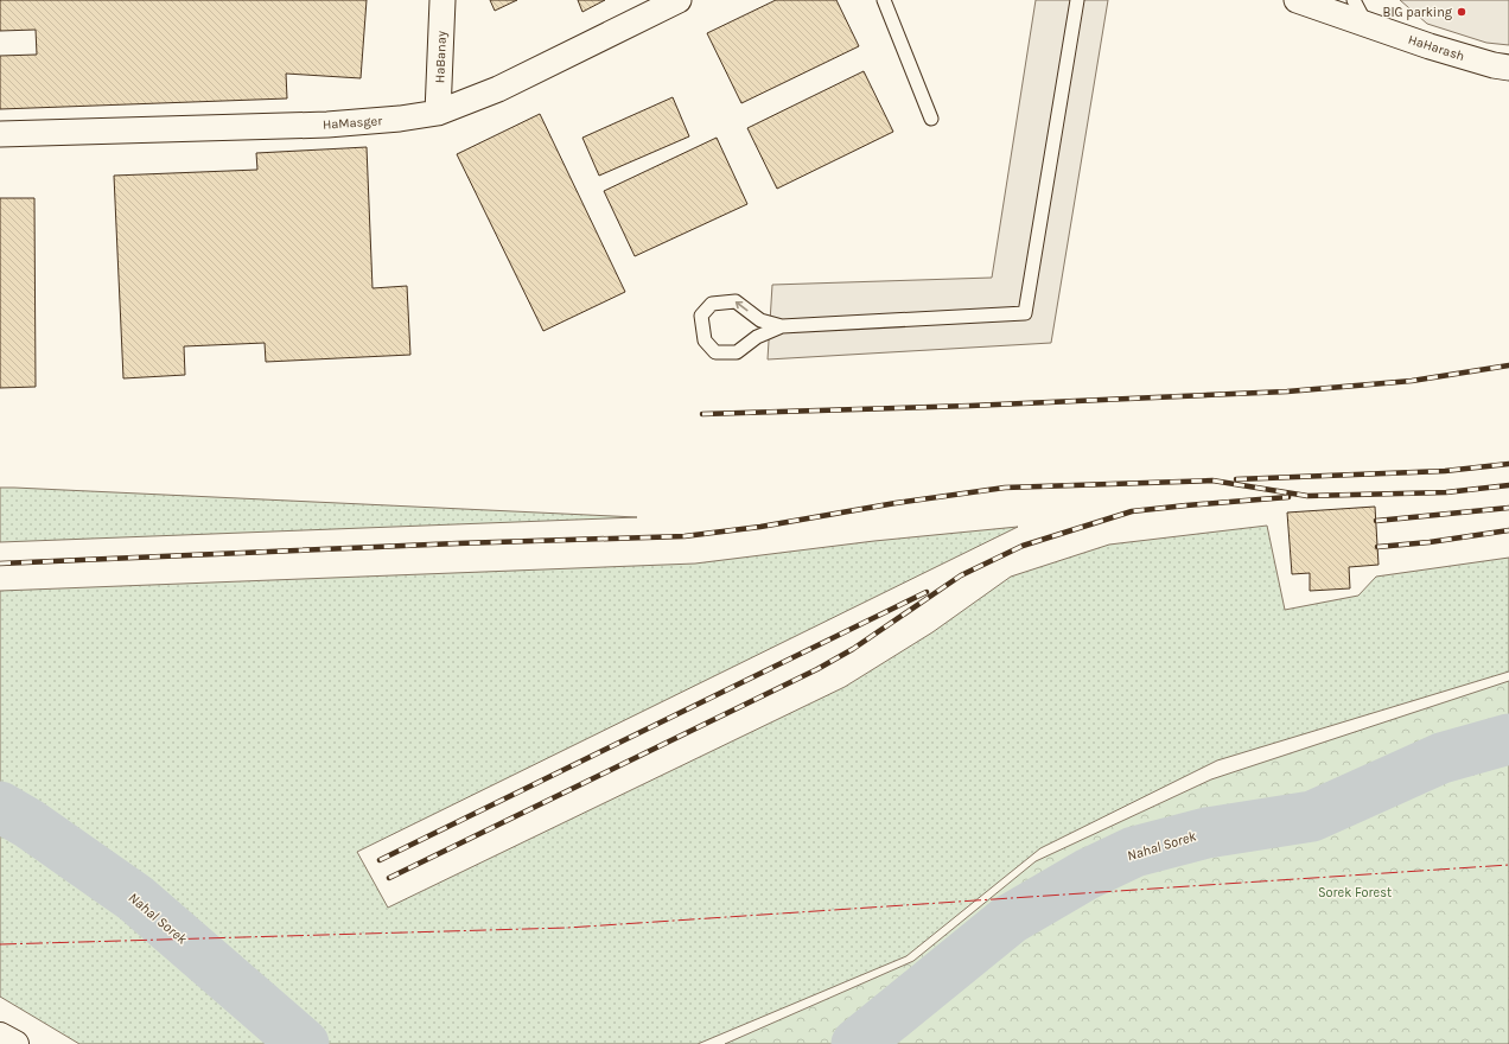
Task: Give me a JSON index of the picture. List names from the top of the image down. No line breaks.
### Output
{"streets":{"street":["HaHarash","HaBanay","HaMasger"]},"crossings":[["HaBanay","HaMasger"]],"water":["Nahal Sorek"],"parks":["Sorek Forest"],"places":["BIG parking"]}
